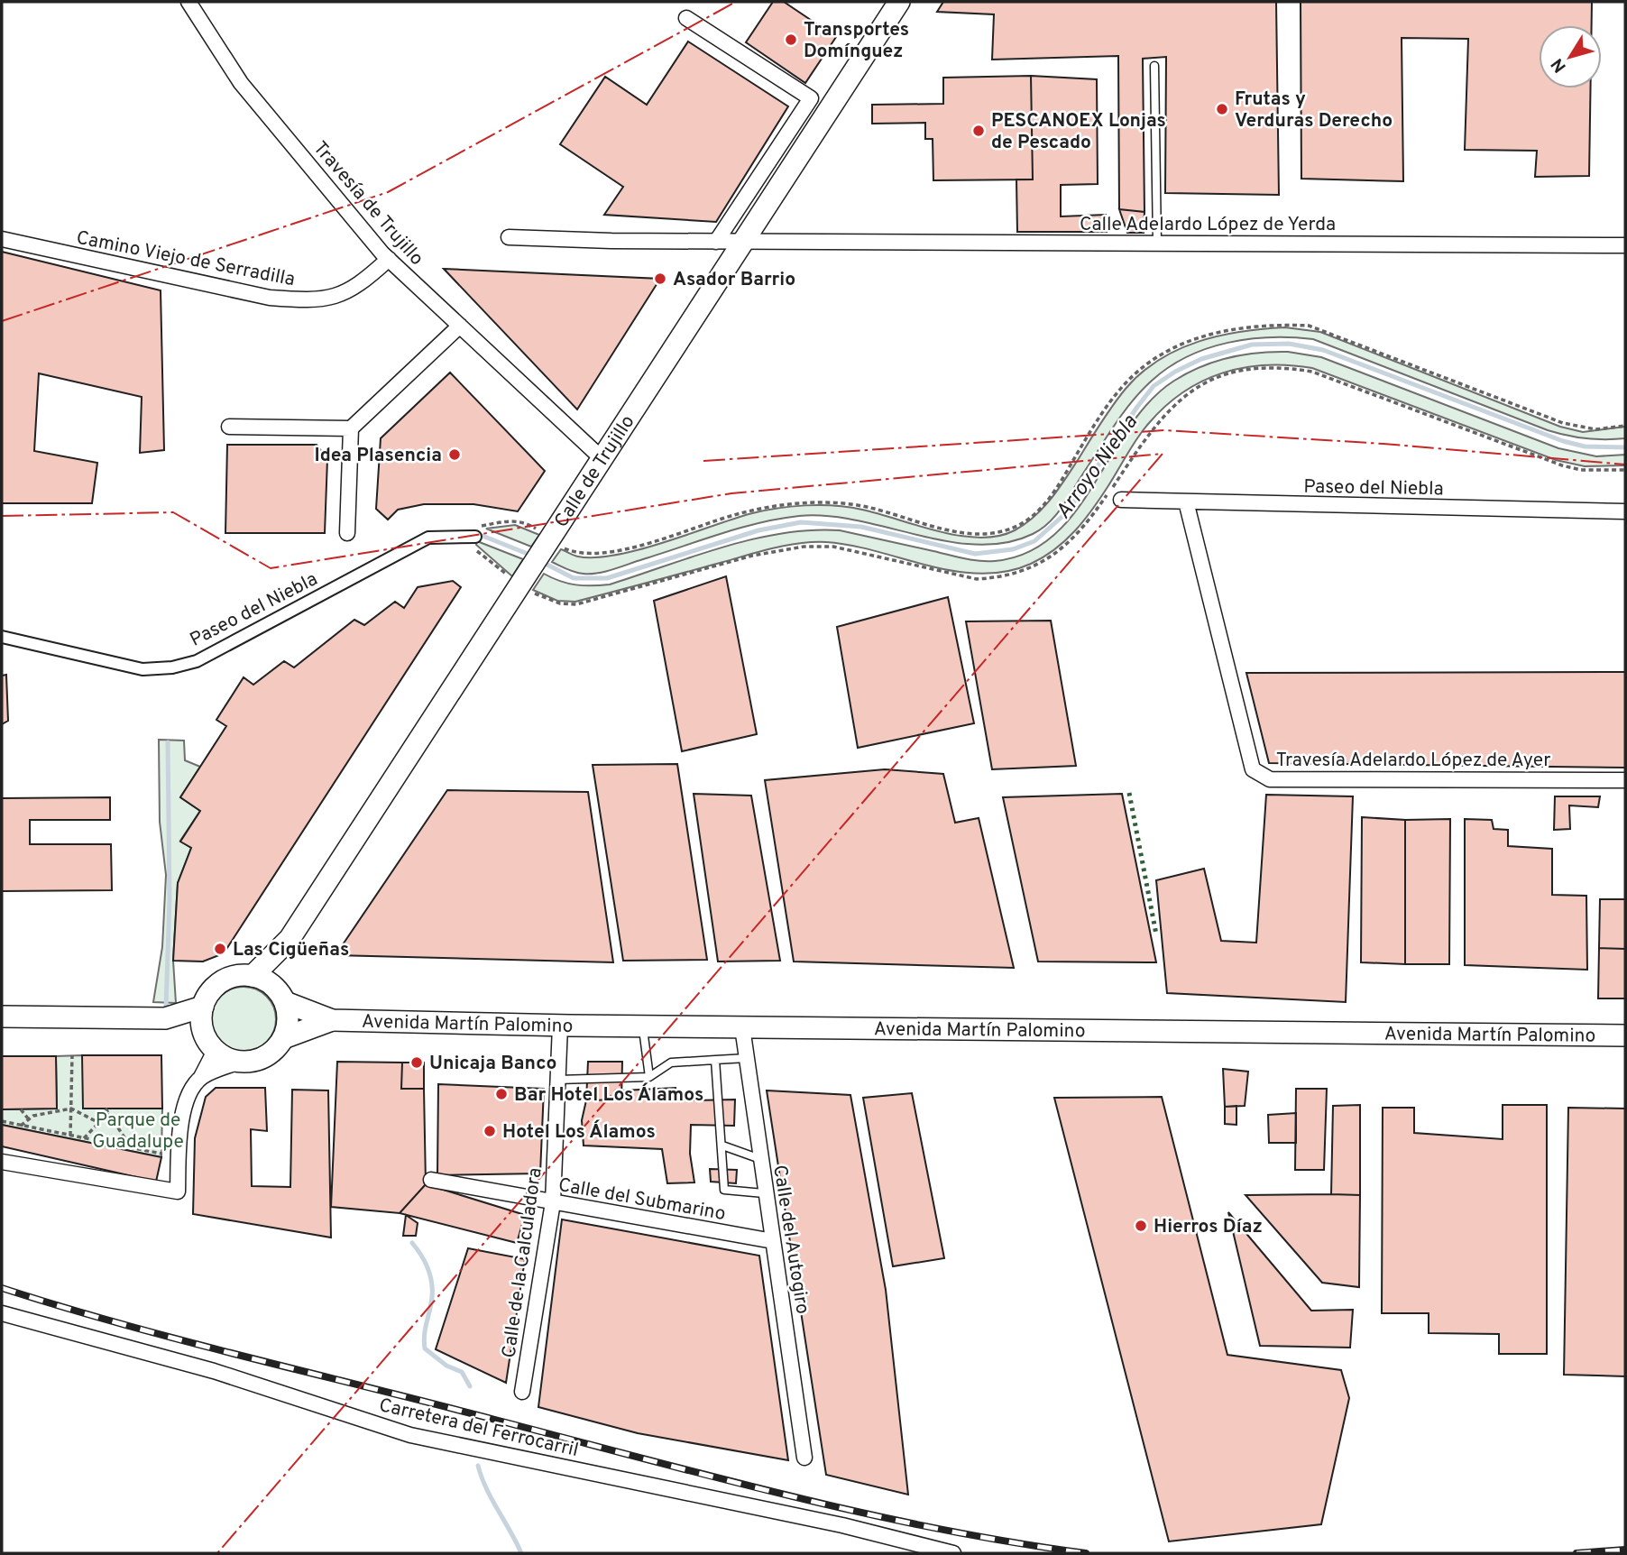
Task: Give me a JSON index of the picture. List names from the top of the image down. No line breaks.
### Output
{"streets":{"main road":["Calle de Trujillo","Avenida Martín Palomino"],"street":["Travesía de Trujillo","Calle Adelardo López de Yerda","Camino Viejo de Serradilla","Paseo del Niebla","Travesía Adelardo López de Ayer","Calle del Submarino","Calle del Autogiro","Calle de la Calculadora","Carretera del Ferrocarril"]},"crossings":[["Travesía de Trujillo","Camino Viejo de Serradilla"],["Travesía de Trujillo","Calle de Trujillo"],["Calle Adelardo López de Yerda","Calle de Trujillo"],["Paseo del Niebla","Travesía Adelardo López de Ayer"],["Avenida Martín Palomino","Calle del Autogiro"],["Avenida Martín Palomino","Calle de la Calculadora"],["Calle del Submarino","Calle del Autogiro"],["Calle del Submarino","Calle de la Calculadora"]],"water":["Arroyo Niebla"],"parks":["Parque de Guadalupe"],"places":["Transportes Domínguez","Frutas y Verduras Derecho","PESCANOEX Lonjas de Pescado","Asador Barrio","Idea Plasencia","Las Cigüeñas","Unicaja Banco","Bar Hotel Los Álamos","Hotel Los Álamos","Hierros Díaz"],"north":"bottom left"}
